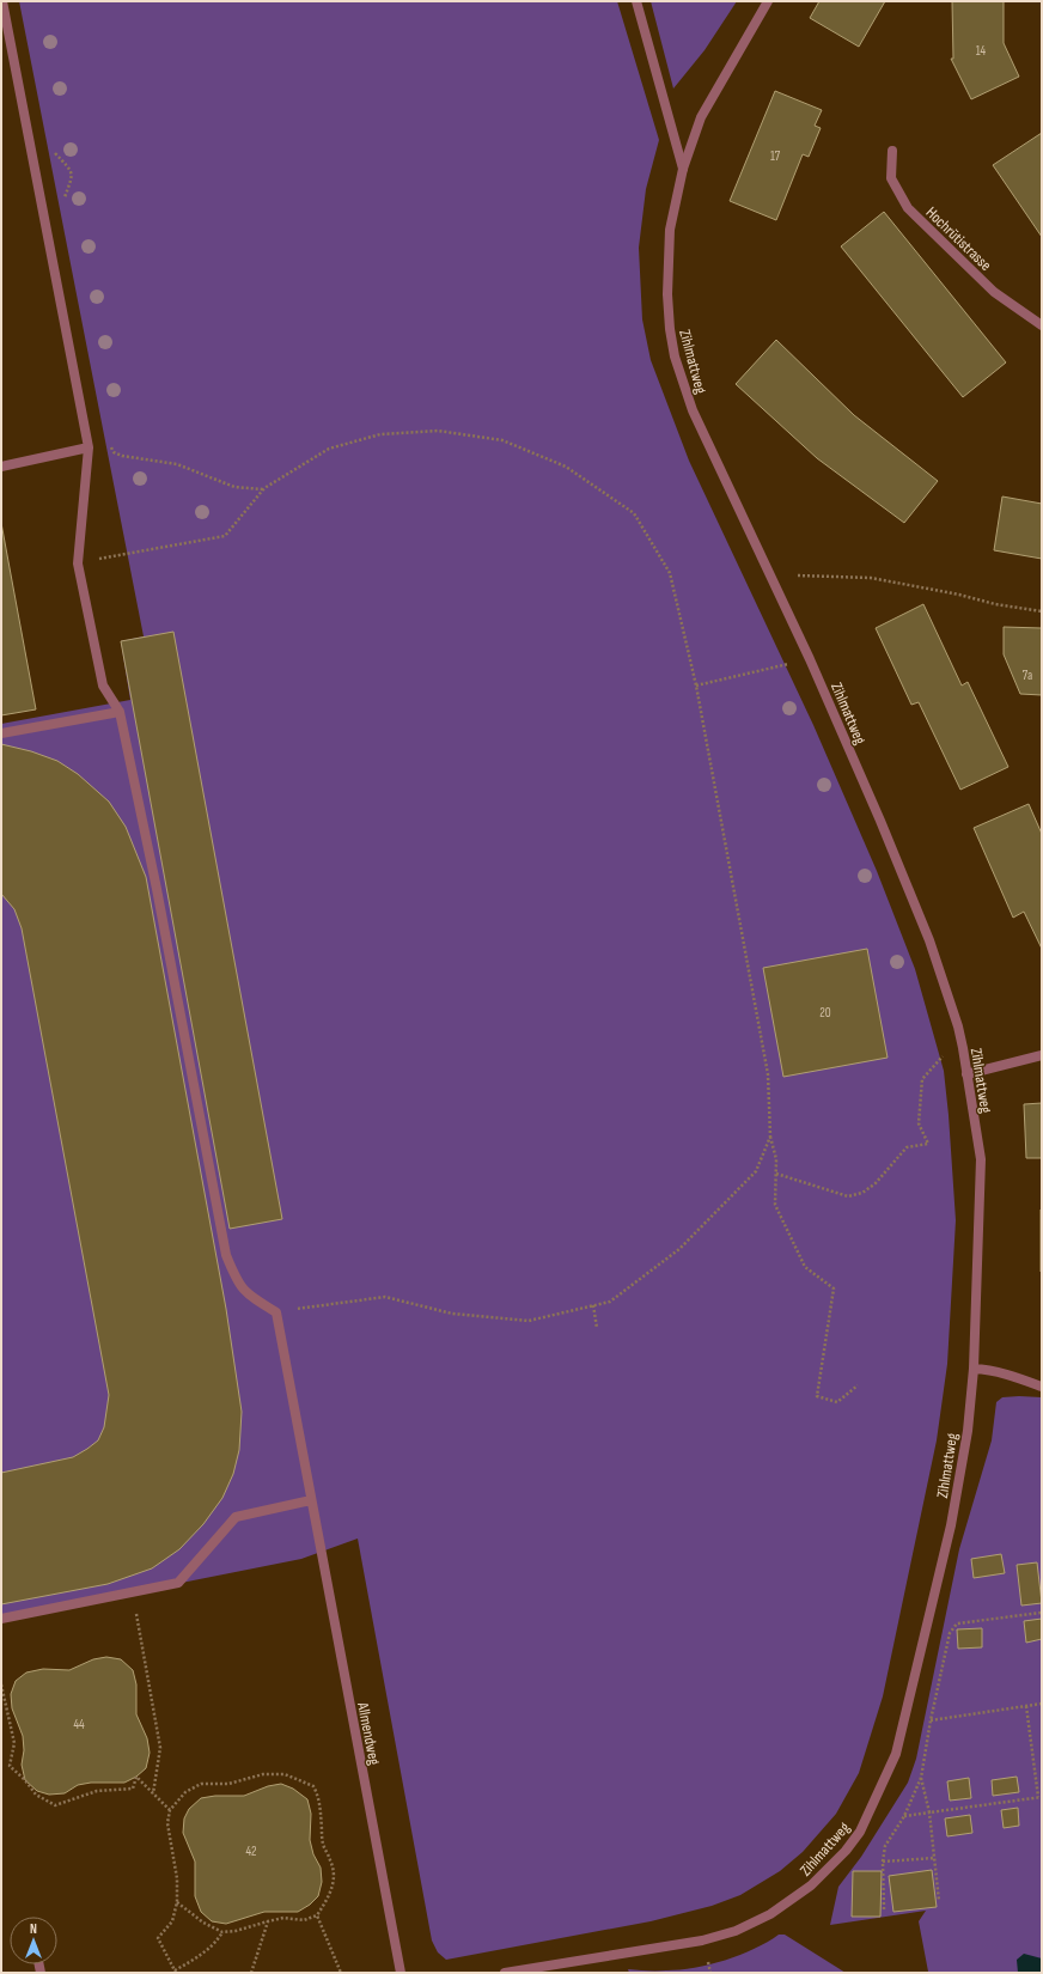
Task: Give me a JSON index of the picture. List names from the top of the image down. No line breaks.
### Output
{"streets":{"street":["Hochrütistrasse","Zihlmattweg","Allmendweg"]},"house_numbers":["14","17","7a","20","44","42"],"north":"top"}
